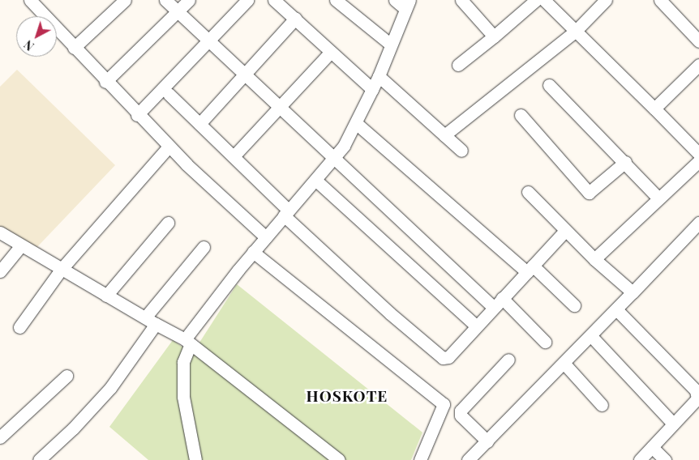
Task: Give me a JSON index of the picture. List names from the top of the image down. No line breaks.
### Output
{"districts":["HOSKOTE"],"north":"bottom left"}
